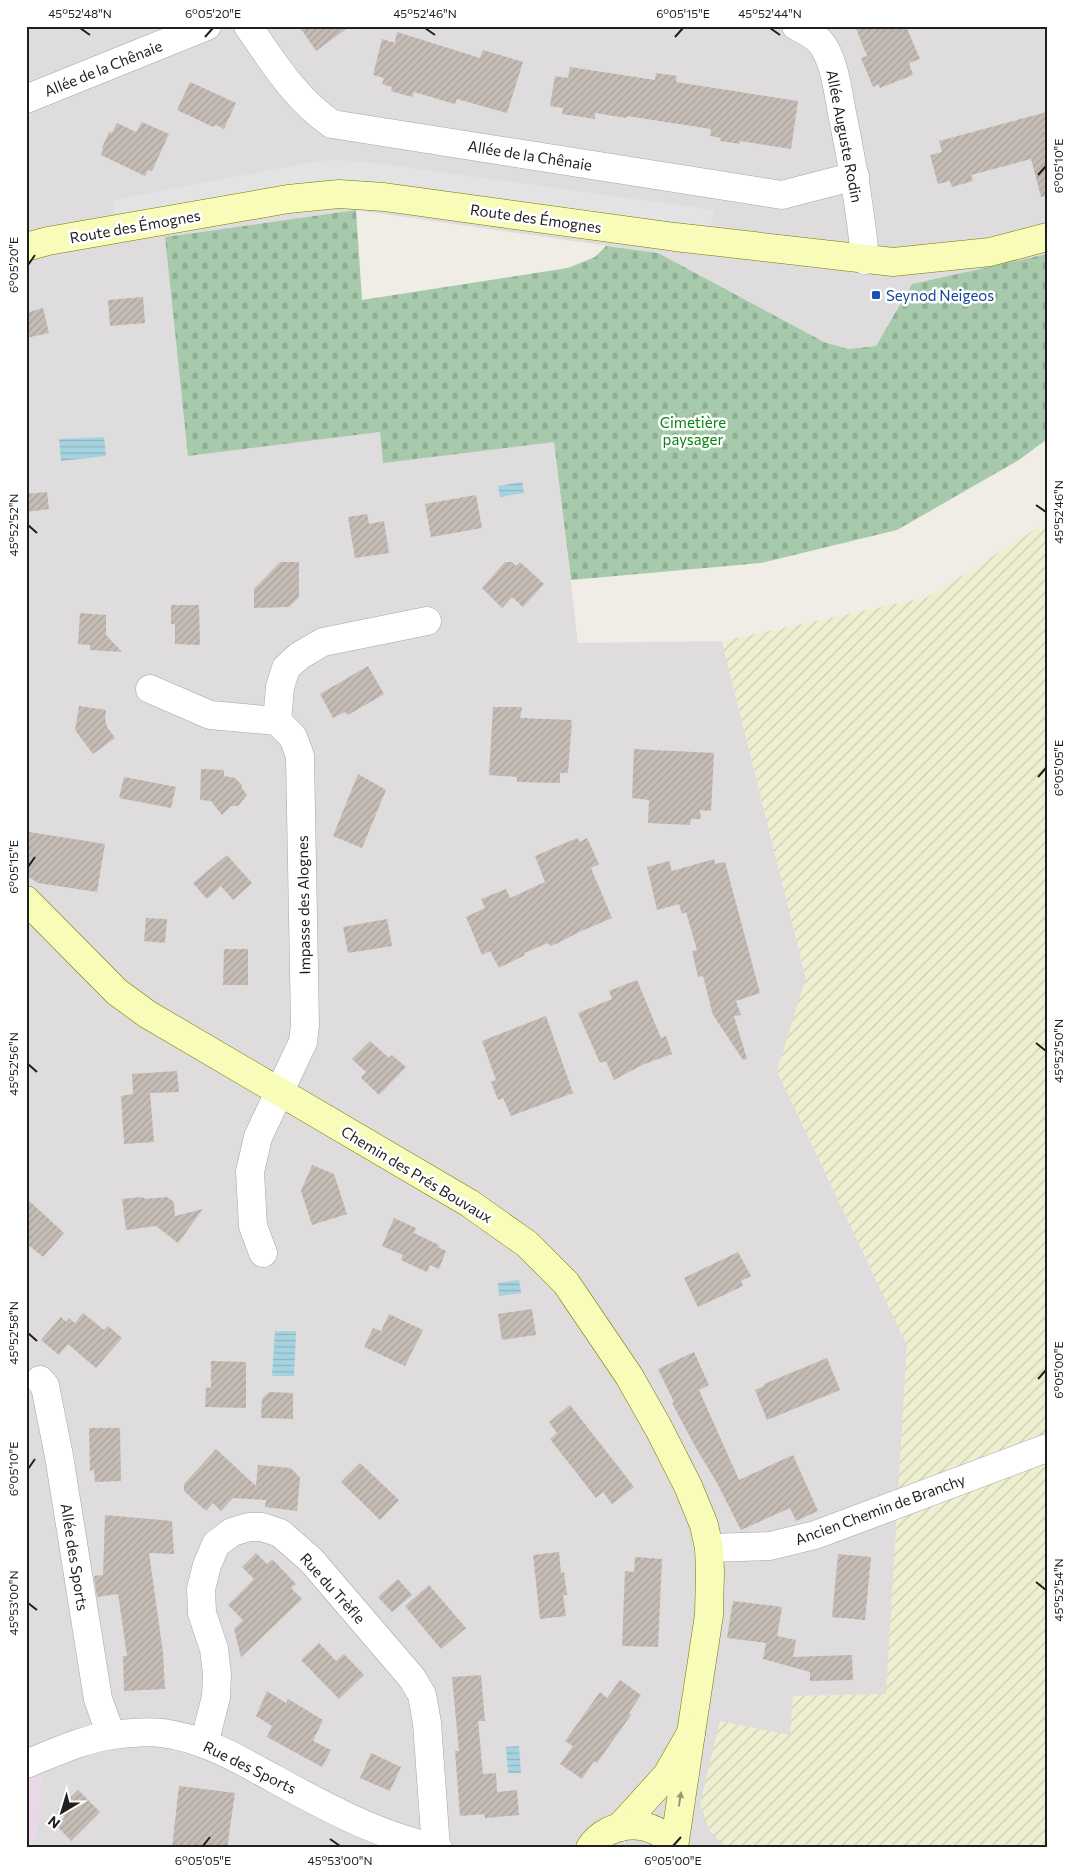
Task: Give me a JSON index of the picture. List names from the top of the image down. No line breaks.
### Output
{"streets":{"street":["Allée de la Chênaie","Allée Auguste Rodin","Route des Émognes","Impasse des Alognes","Chemin des Prés Bouvaux","Ancien Chemin de Branchy","Allée des Sports","Rue du Trèfle","Rue des Sports"]},"crossings":[["Allée de la Chênaie","Allée Auguste Rodin"],["Allée Auguste Rodin","Route des Émognes"],["Impasse des Alognes","Chemin des Prés Bouvaux"],["Chemin des Prés Bouvaux","Ancien Chemin de Branchy"],["Allée des Sports","Rue des Sports"],["Rue du Trèfle","Rue des Sports"]],"parks":["Cimetière paysager"],"places":{"transit":["Seynod Neigeos"]},"north":"bottom left","coordinates":["45°52'48\"N","6°05'20\"E","45°52'46\"N","6°05'15\"E","45°52'44\"N","6°05'10\"E","45°52'52\"N","6°05'05\"E","45°52'50\"N","45°52'56\"N","45°52'58\"N","6°05'00\"E","45°52'54\"N","45°53'00\"N"]}
